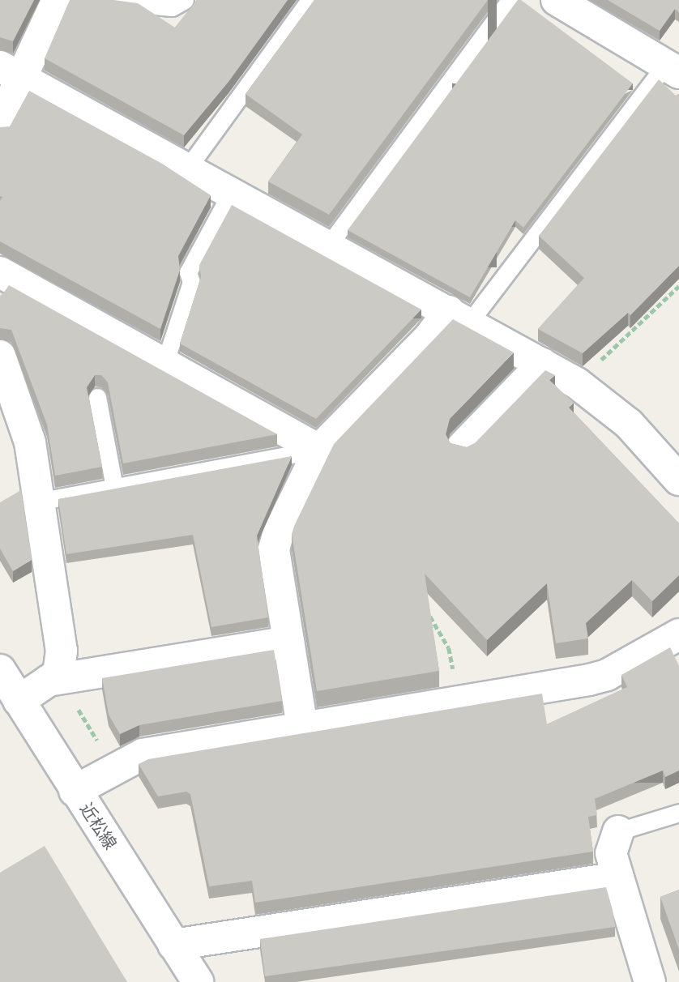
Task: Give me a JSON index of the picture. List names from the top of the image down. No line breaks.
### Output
{"streets":{"street":["近松線"]}}
